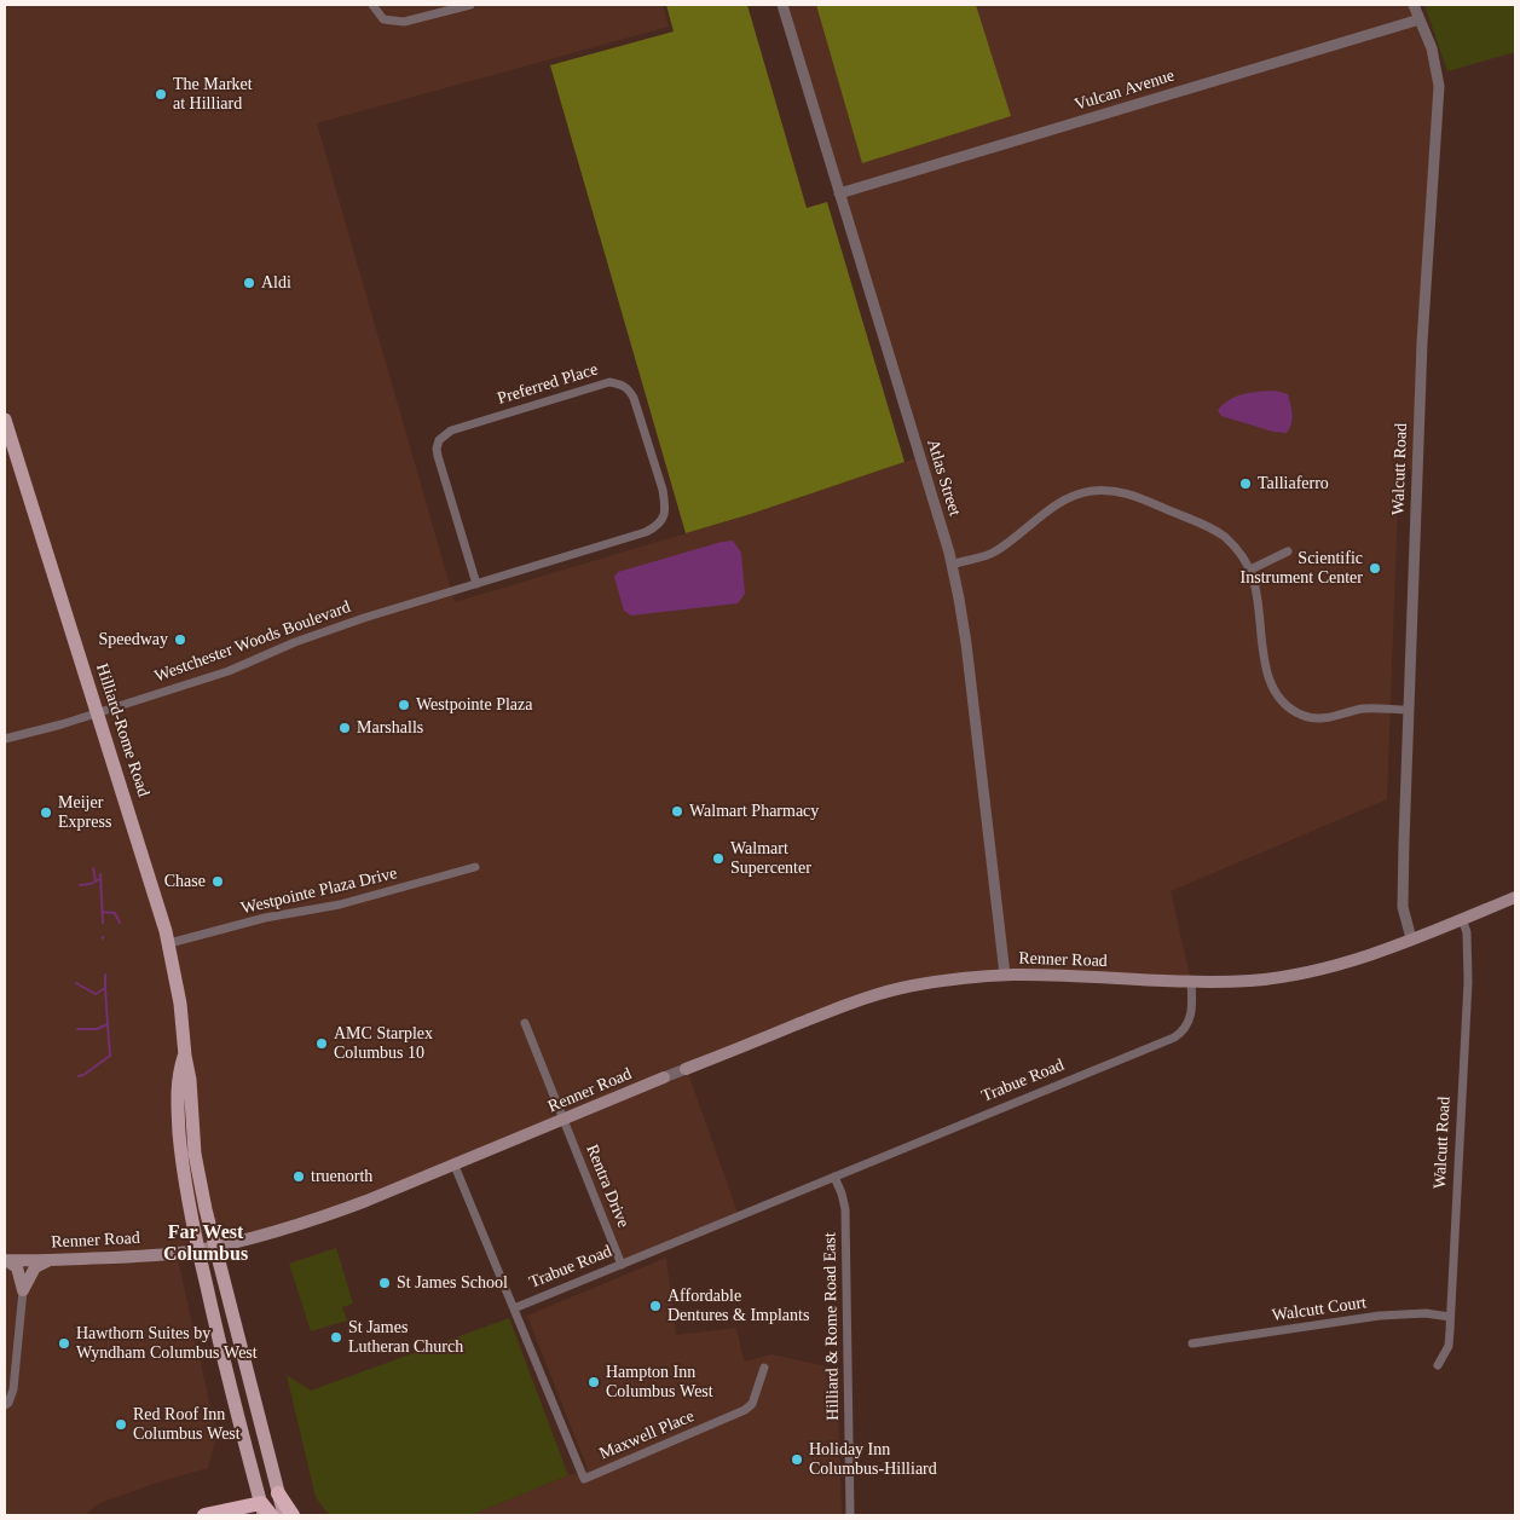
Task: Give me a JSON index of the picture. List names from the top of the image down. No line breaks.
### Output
{"streets":{"main road":["Hilliard-Rome Road","Renner Road"],"street":["Vulcan Avenue","Preferred Place","Walcutt Road","Atlas Street","Westchester Woods Boulevard","Westpointe Plaza Drive","Trabue Road","Rentra Drive","Walcutt Court","Hilliard & Rome Road East","Maxwell Place"]},"crossings":[["Vulcan Avenue","Walcutt Road"],["Vulcan Avenue","Atlas Street"],["Preferred Place","Westchester Woods Boulevard"],["Walcutt Road","Walcutt Court"],["Atlas Street","Renner Road"],["Westchester Woods Boulevard","Hilliard-Rome Road"],["Hilliard-Rome Road","Westpointe Plaza Drive"],["Hilliard-Rome Road","Renner Road"],["Renner Road","Trabue Road"],["Renner Road","Rentra Drive"],["Trabue Road","Rentra Drive"],["Trabue Road","Hilliard & Rome Road East"],["Trabue Road","Maxwell Place"]],"districts":["Far West Columbus"],"places":["The Market at Hilliard","Aldi","Talliaferro","Scientific Instrument Center","Speedway","Westpointe Plaza","Marshalls","Walmart Pharmacy","Meijer Express","Walmart Supercenter","Chase","AMC Starplex Columbus 10","truenorth","St James School","Affordable Dentures & Implants","St James Lutheran Church","Hawthorn Suites by Wyndham Columbus West","Hampton Inn Columbus West","Red Roof Inn Columbus West","Holiday Inn Columbus-Hilliard"]}
